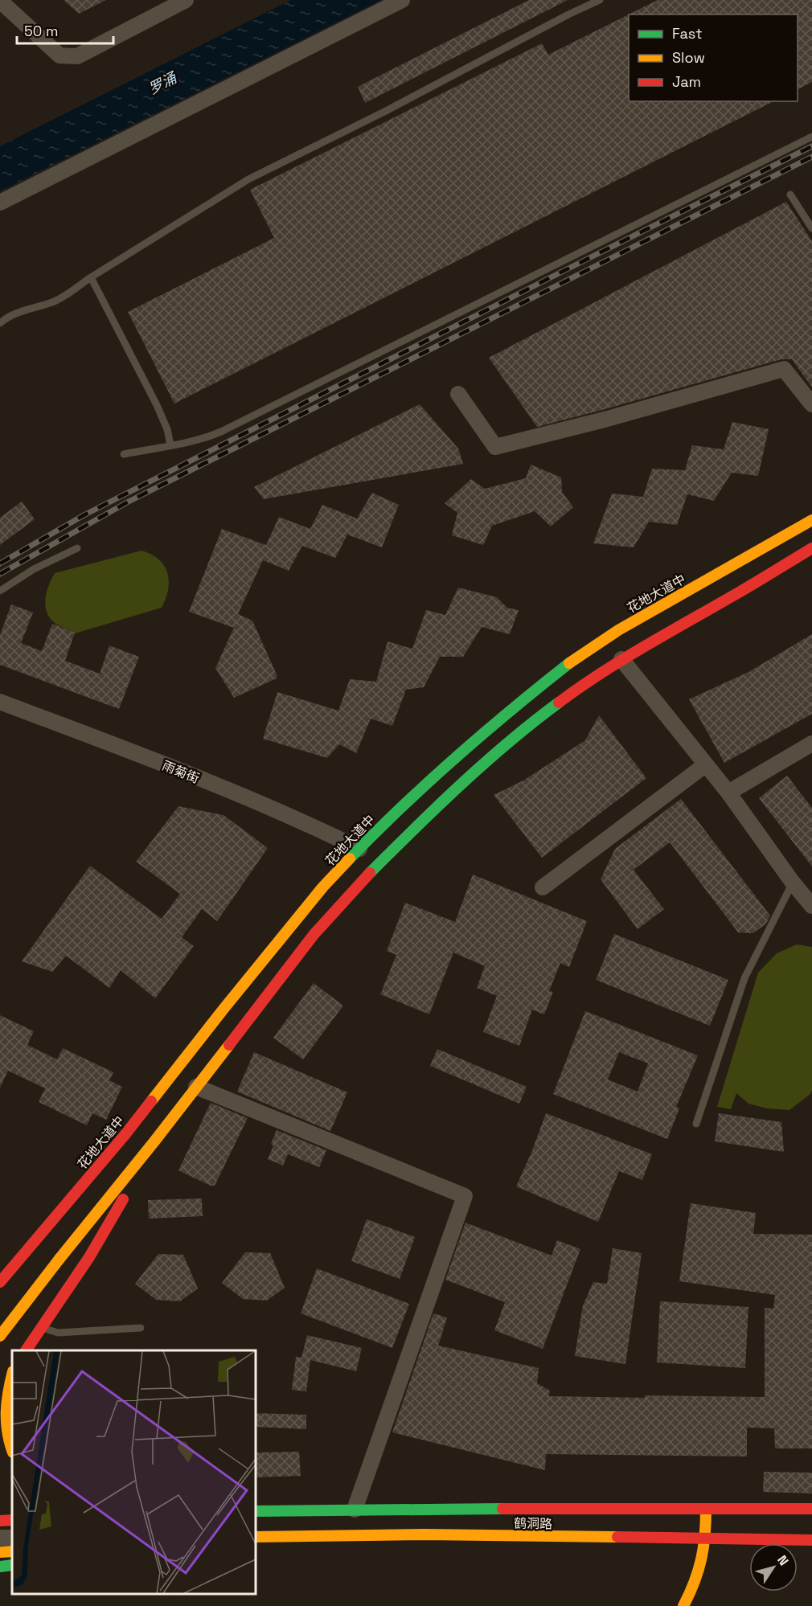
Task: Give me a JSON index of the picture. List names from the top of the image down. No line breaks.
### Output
{"streets":{"main road":["花地大道中","鹤洞路"],"street":["雨菊街"]},"crossings":[["花地大道中","雨菊街"]],"water":["罗涌"],"legend":["Fast","Slow","Jam"],"scale_bar":"50 m","north":"top right"}
